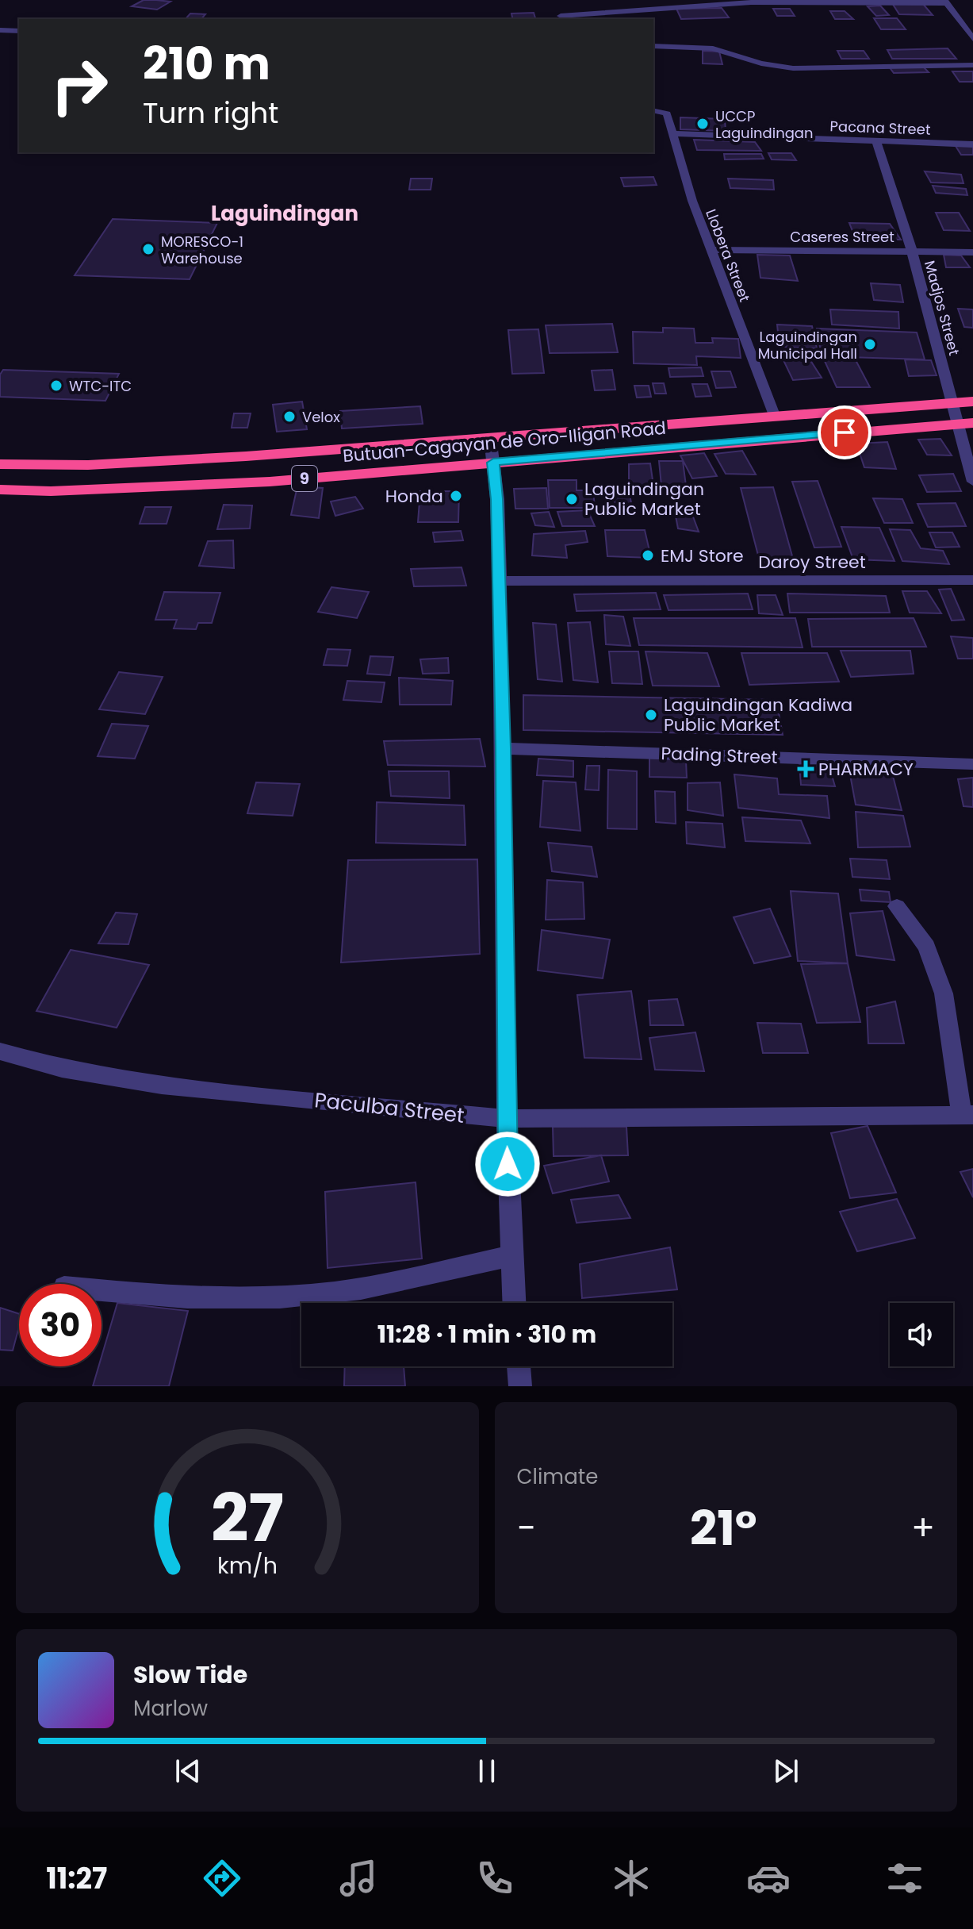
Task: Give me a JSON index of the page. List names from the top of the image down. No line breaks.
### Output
{"streets":{"highway":["Butuan-Cagayan de Oro-Iligan Road","9"],"street":["Pacana Street","Caseres Street","Llobera Street","Madjos Street","Daroy Street","Pading Street","Paculba Street"]},"crossings":[["Pacana Street","Llobera Street"],["Pacana Street","Madjos Street"],["Caseres Street","Llobera Street"],["Caseres Street","Madjos Street"],["Llobera Street","Butuan-Cagayan de Oro-Iligan Road"],["Madjos Street","Butuan-Cagayan de Oro-Iligan Road"]],"districts":["Laguindingan"],"places":{"other":["UCCP Laguindingan","MORESCO-1 Warehouse","Laguindingan Municipal Hall","WTC-ITC","Velox","Honda","Laguindingan Public Market","EMJ Store","Laguindingan Kadiwa Public Market"],"health":["PHARMACY"]},"page":{"turn":["210 m","Turn right"],"limit":"30","trip":"11:28 · 1 min · 310 m","tile":"Climate","heat":["−","21°","+"],"song":["Slow Tide","Marlow"],"tabs":"11:27","gauge":["27","km/h"]}}
